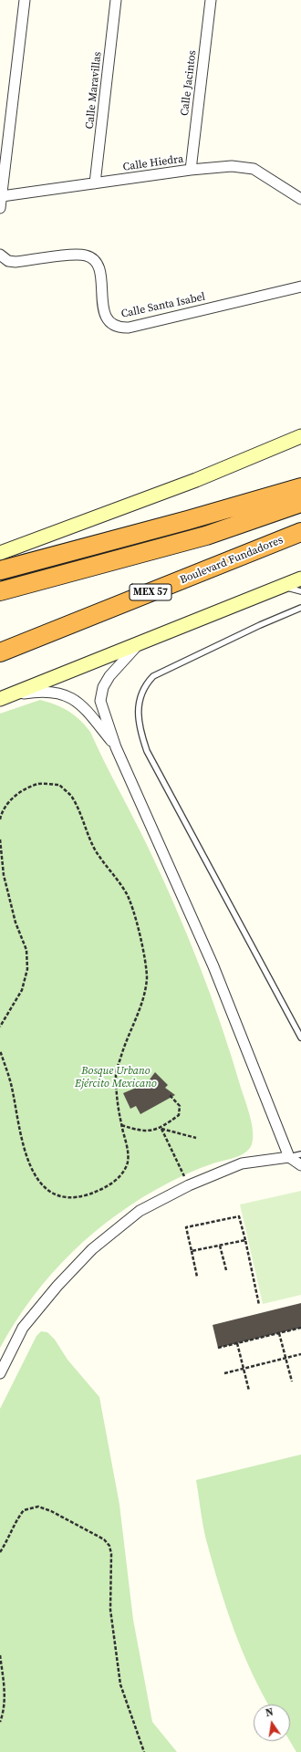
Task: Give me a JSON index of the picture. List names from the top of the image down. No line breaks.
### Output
{"streets":{"highway":["Boulevard Fundadores","MEX 57"],"street":["Calle Jacintos","Calle Maravillas","Calle Hiedra","Calle Santa Isabel"]},"crossings":[["Calle Jacintos","Calle Hiedra"],["Calle Maravillas","Calle Hiedra"]],"parks":["Bosque Urbano Ejército Mexicano"],"north":"top"}
